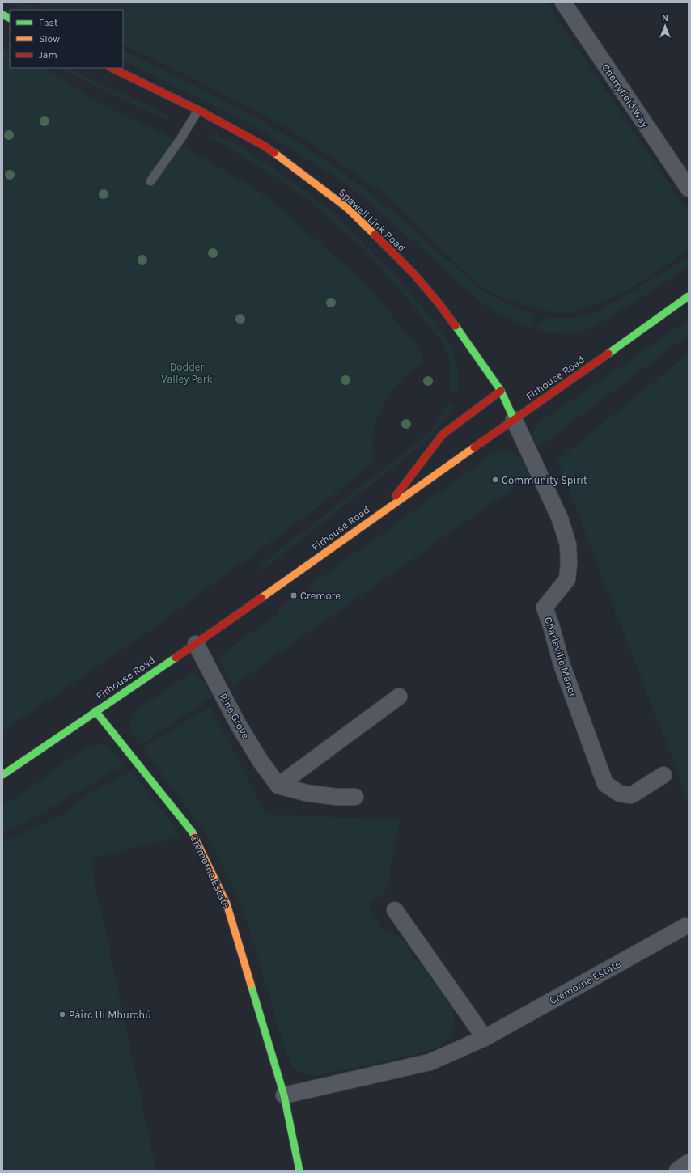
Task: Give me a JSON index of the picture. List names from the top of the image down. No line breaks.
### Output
{"streets":{"street":["Cherryfield Way","Spawell Link Road","Firhouse Road","Charleville Manor","Pine Grove","Cremorne Estate"]},"crossings":[["Spawell Link Road","Firhouse Road"],["Spawell Link Road","Charleville Manor"],["Firhouse Road","Charleville Manor"],["Firhouse Road","Pine Grove"],["Firhouse Road","Cremorne Estate"]],"parks":["Dodder Valley Park"],"places":{"other":["Community Spirit","Páirc Uí Mhurchú"],"transit":["Cremore"]},"legend":["Fast","Slow","Jam"],"north":"top"}
